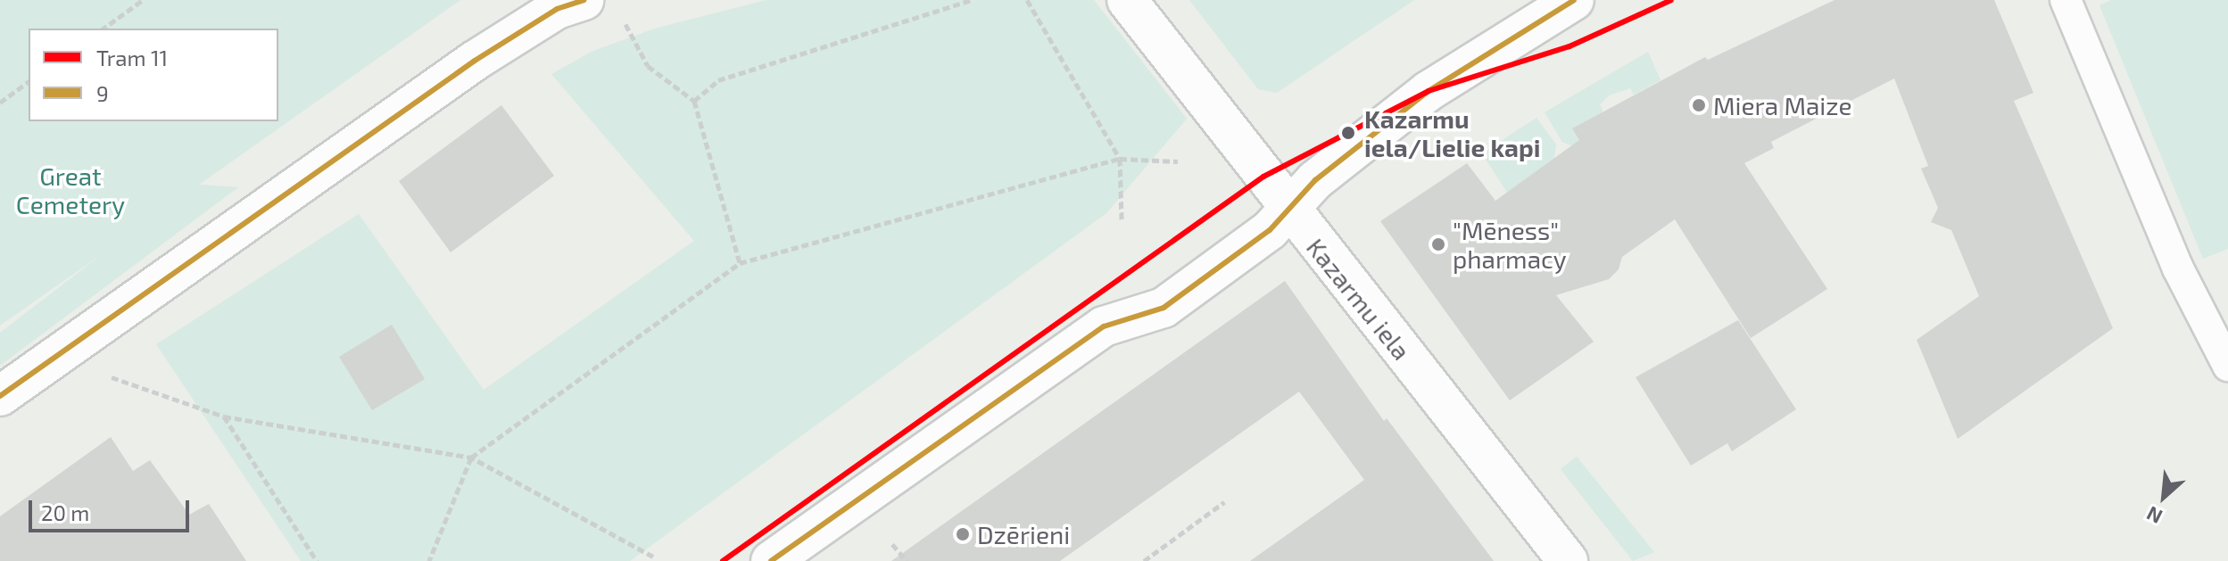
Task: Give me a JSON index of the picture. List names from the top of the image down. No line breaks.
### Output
{"streets":{"street":["Kazarmu iela"]},"parks":["Great Cemetery"],"places":["Miera Maize","Kazarmu iela/Lielie kapi","\"Mēness\" pharmacy","Dzērieni"],"lines":["tram line 11","transit line 9"],"legend":["Tram 11","9"],"scale_bar":"20 m","north":"bottom left"}
